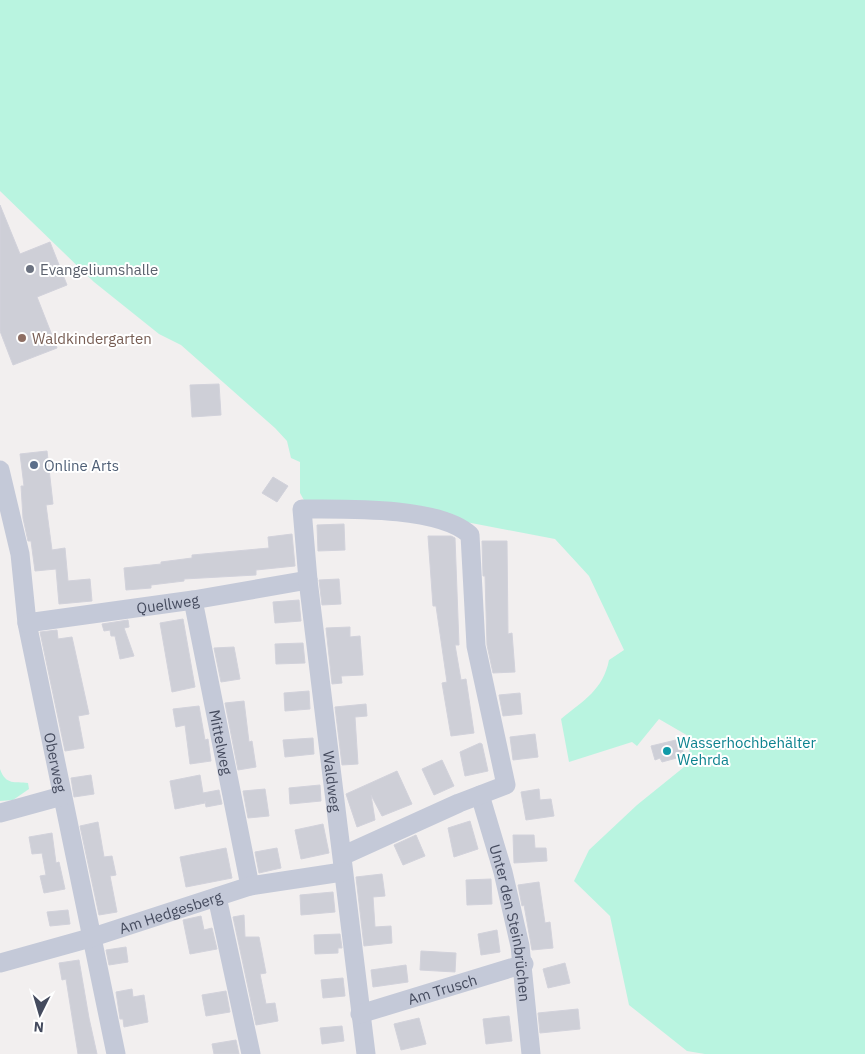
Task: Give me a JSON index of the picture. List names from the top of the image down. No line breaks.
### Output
{"streets":{"street":["Quellweg","Mittelweg","Oberweg","Waldweg","Am Hedgesberg","Unter den Steinbrüchen","Am Trusch"]},"crossings":[["Quellweg","Mittelweg"],["Quellweg","Oberweg"],["Quellweg","Waldweg"],["Mittelweg","Am Hedgesberg"],["Oberweg","Am Hedgesberg"],["Waldweg","Am Hedgesberg"],["Waldweg","Am Trusch"],["Am Hedgesberg","Unter den Steinbrüchen"],["Unter den Steinbrüchen","Am Trusch"]],"places":["Evangeliumshalle","Waldkindergarten","Online Arts","Wasserhochbehälter Wehrda"],"north":"bottom"}
